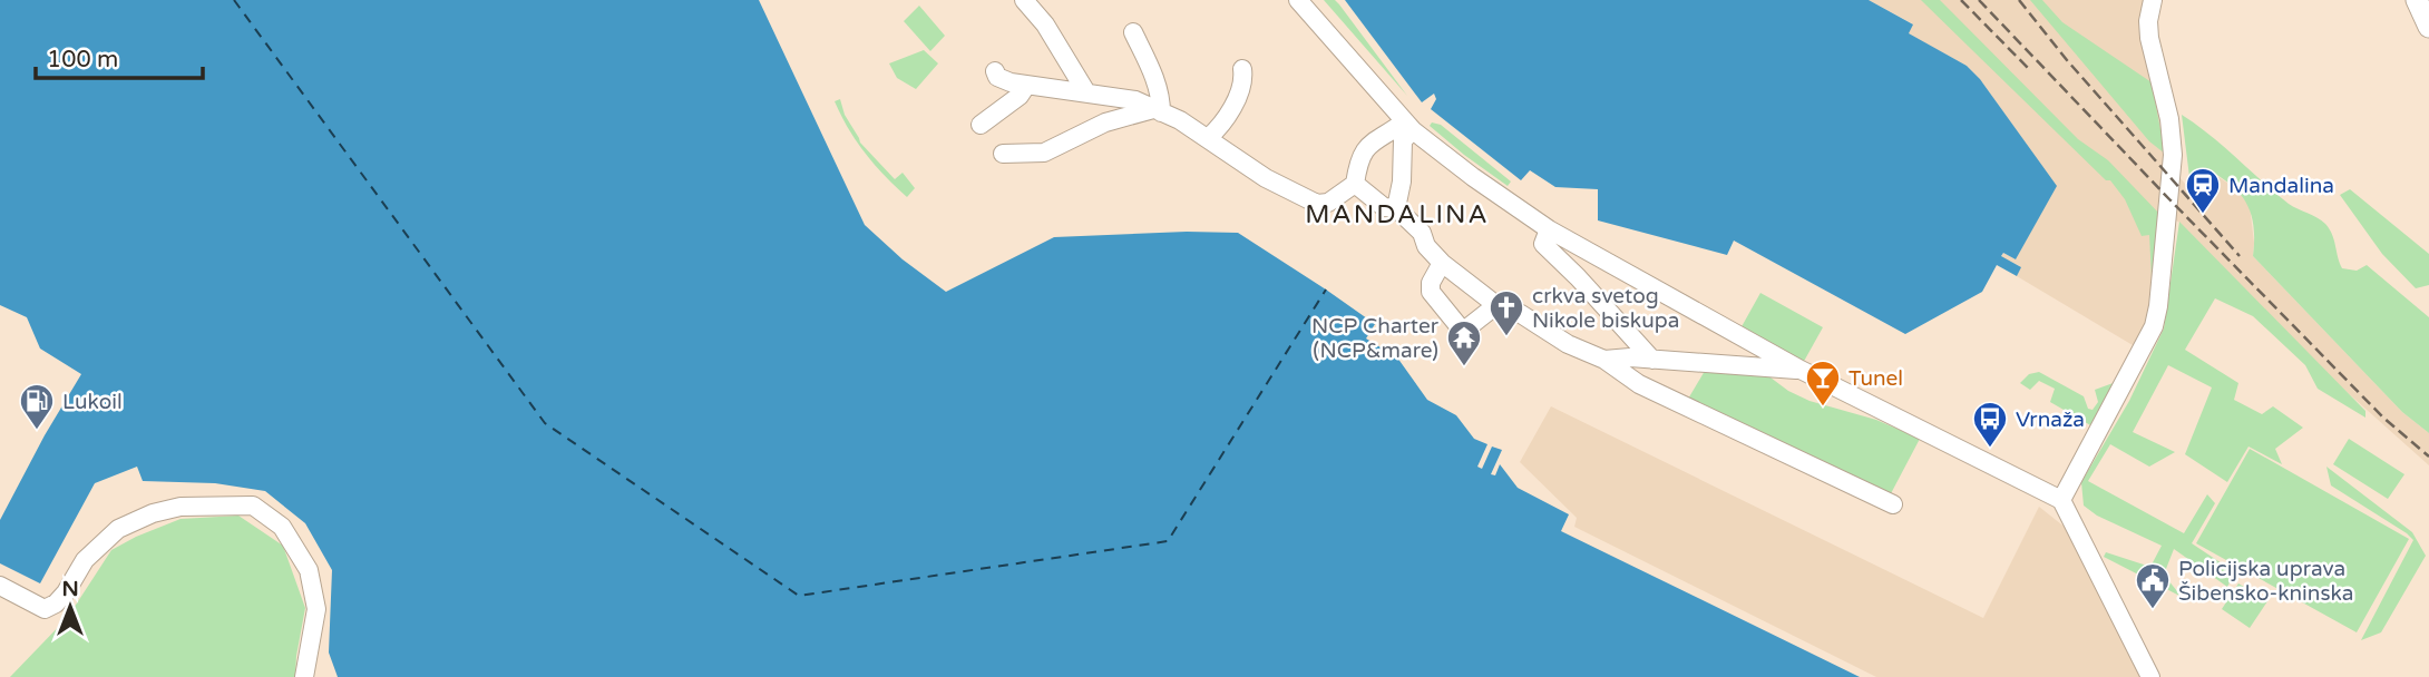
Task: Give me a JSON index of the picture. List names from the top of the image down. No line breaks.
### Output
{"districts":["MANDALINA"],"places":{"station":["Mandalina"],"church":["crkva svetog Nikole biskupa"],"temple":["NCP Charter (NCP&mare)"],"bar":["Tunel"],"fuel station":["Lukoil"],"bus stop":["Vrnaža"],"public building":["Policijska uprava Šibensko-kninska"]},"scale_bar":"100 m","north":"top"}
